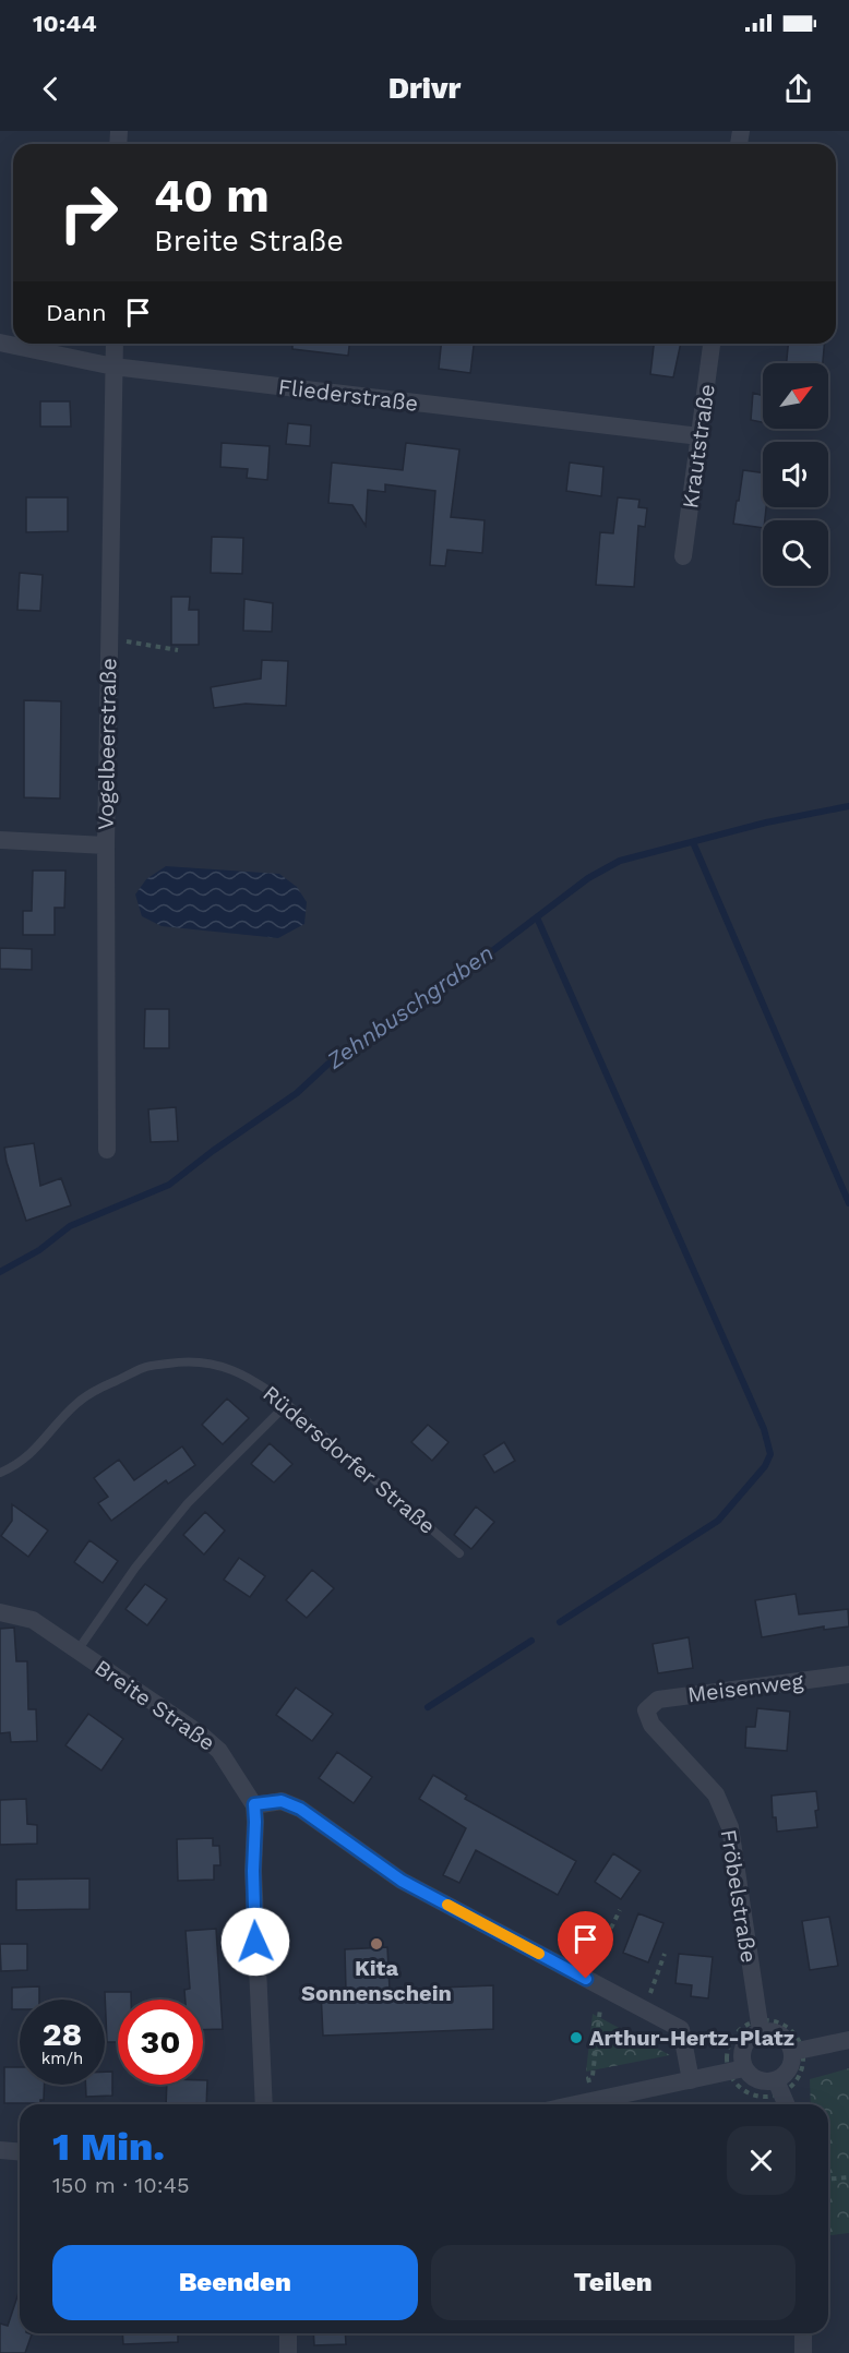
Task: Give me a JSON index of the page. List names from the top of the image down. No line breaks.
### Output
{"streets":{"street":["Fliederstraße","Krautstraße","Vogelbeerstraße","Meisenweg","Breite Straße","Fröbelstraße"],"lane":["Rüdersdorfer Straße"]},"crossings":[["Fliederstraße","Krautstraße"],["Fliederstraße","Vogelbeerstraße"],["Rüdersdorfer Straße","Breite Straße"],["Meisenweg","Fröbelstraße"]],"water":["Zehnbuschgraben"],"places":["Kita Sonnenschein","Arthur-Hertz-Platz"],"north":"top right","page":{"status":"10:44","header":"Drivr","turn":["40 m","Breite Straße"],"then":"Dann","speed":"28 km/h","limit":"30","heading":["1 Min.","150 m · 10:45"],"buttons":["Beenden","Teilen"]}}
